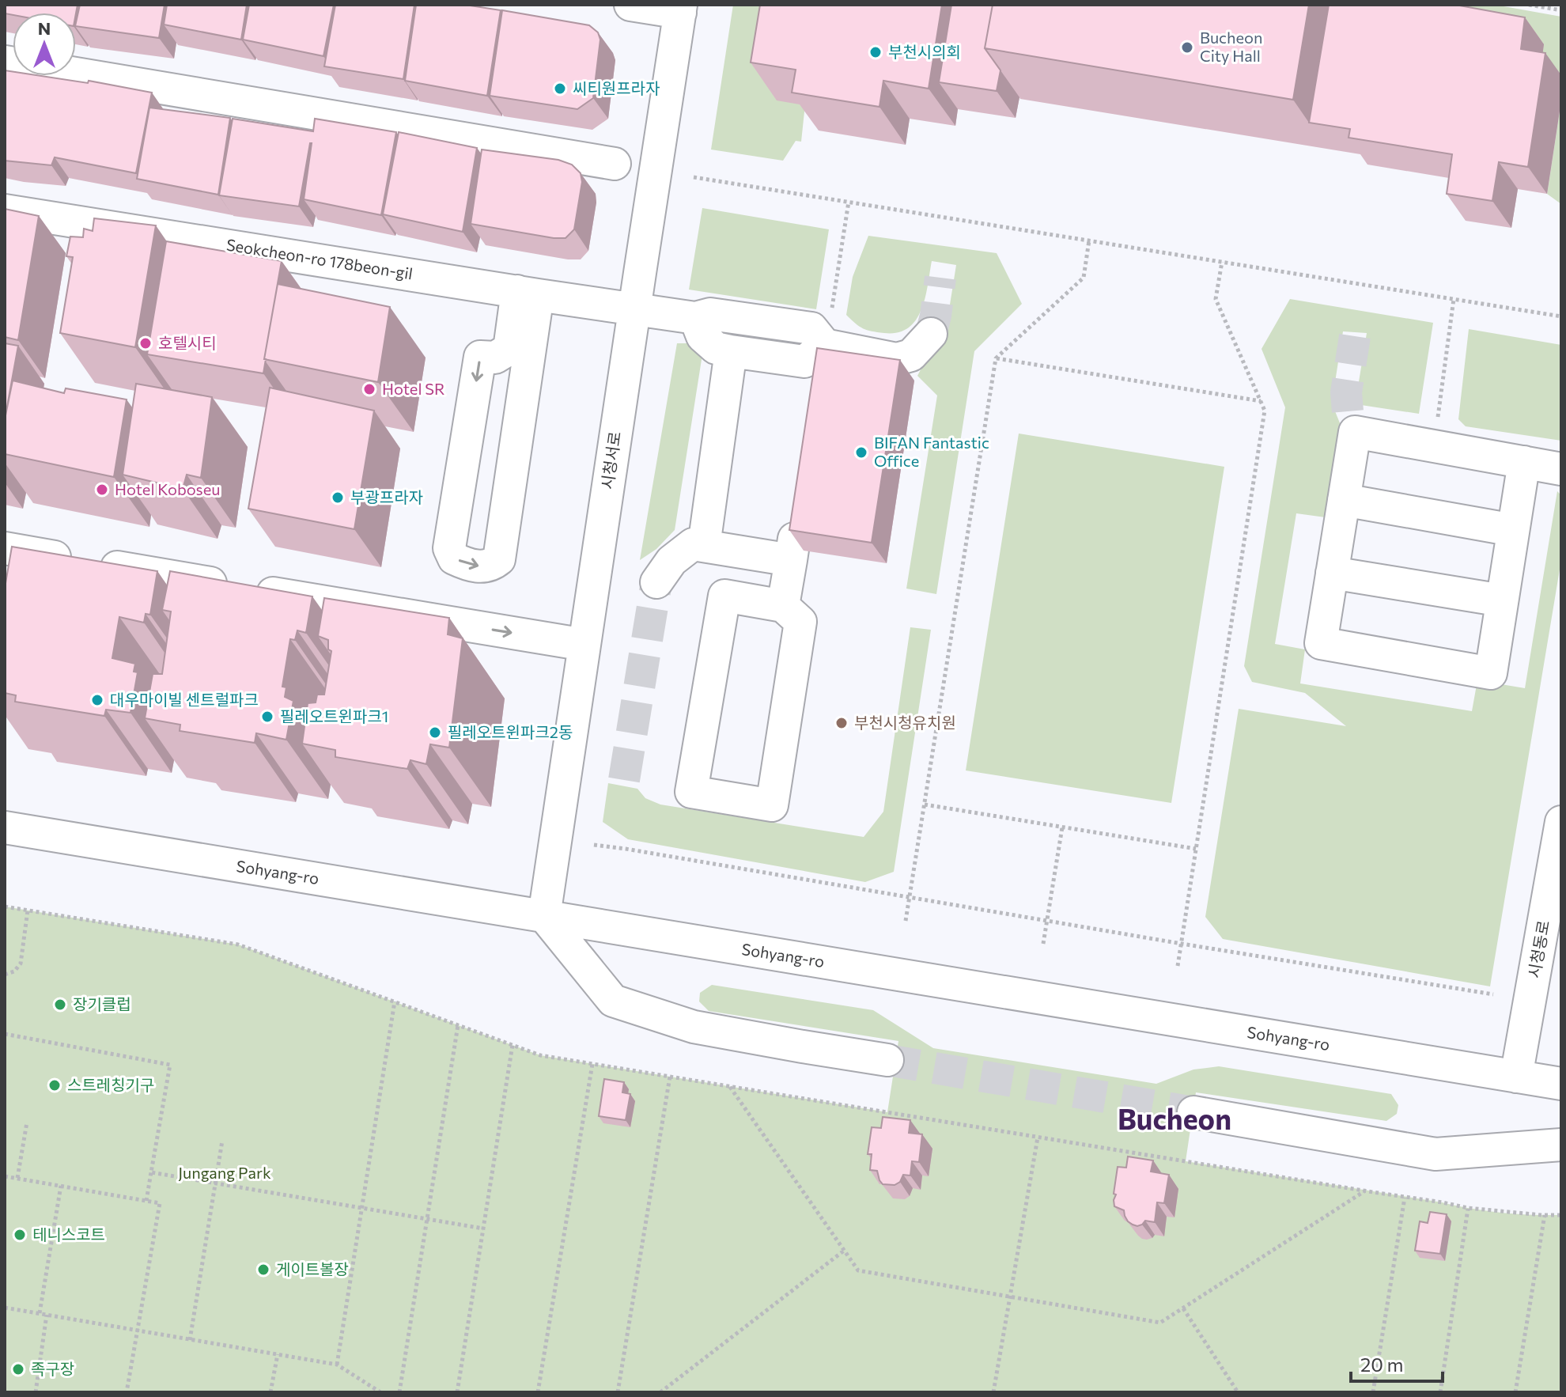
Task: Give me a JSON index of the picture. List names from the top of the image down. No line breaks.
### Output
{"streets":{"street":["Seokcheon-ro 178beon-gil","시청서로","Sohyang-ro","시청동로"]},"crossings":[["Seokcheon-ro 178beon-gil","시청서로"],["시청서로","Sohyang-ro"],["Sohyang-ro","시청동로"]],"districts":["Bucheon"],"parks":["Jungang Park"],"places":["Bucheon City Hall","부천시의회","씨티원프라자","호텔시티","Hotel SR","BIFAN Fantastic Office","Hotel Koboseu","부광프라자","대우마이빌 센트럴파크","필레오트윈파크1","부천시청유치원","필레오트윈파크2동","장기클럽","스트레칭기구","테니스코트","게이트볼장","족구장"],"scale_bar":"20 m","north":"top"}
